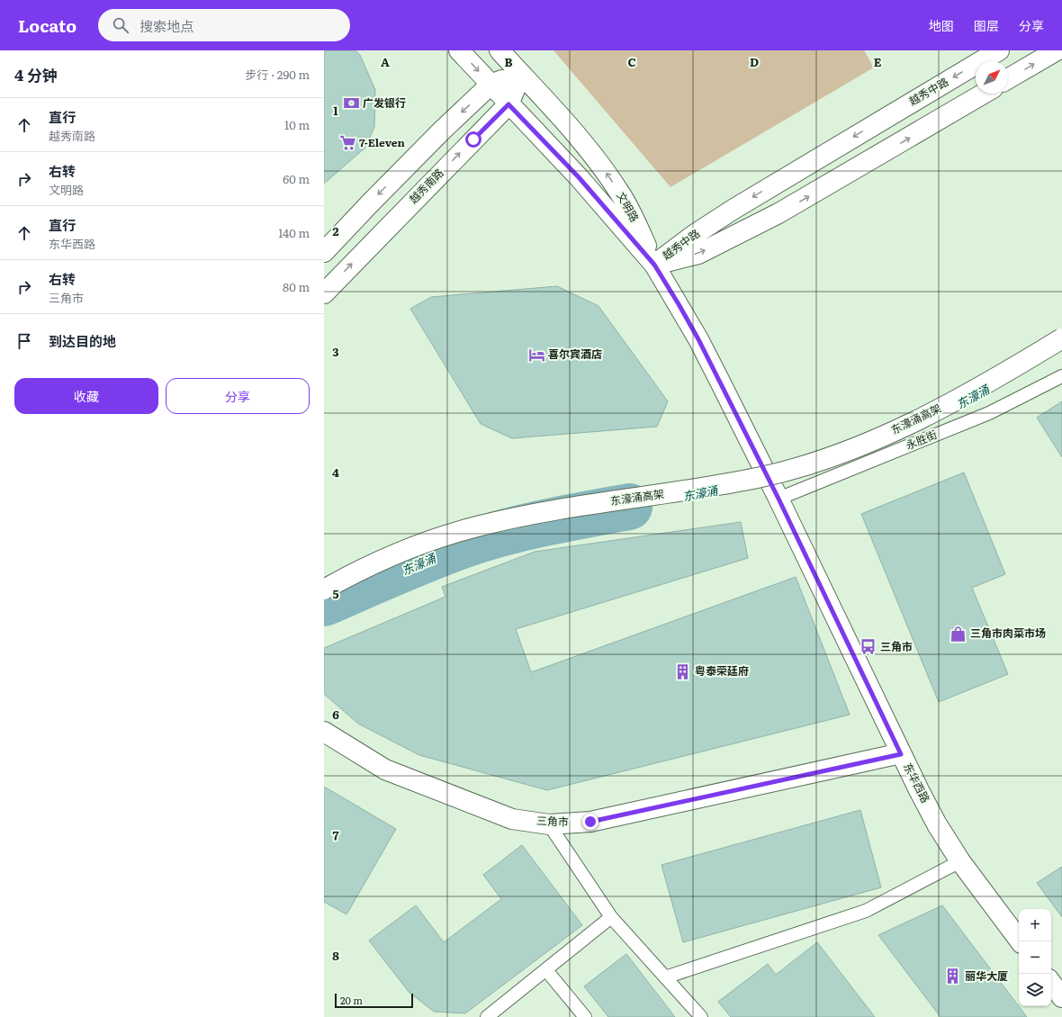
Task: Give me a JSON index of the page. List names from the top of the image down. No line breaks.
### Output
{"streets":{"main road":["越秀中路","越秀南路","文明路","东濠涌高架","东华西路","三角市"],"lane":["永胜街"]},"crossings":[["越秀中路","文明路"],["越秀中路","东华西路"],["越秀南路","文明路"],["文明路","东华西路"],["永胜街","东华西路"],["东华西路","三角市"]],"water":["东濠涌"],"places":{"bank":["广发银行"],"supermarket":["7-Eleven"],"hotel":["喜尔宾酒店"],"shop":["三角市肉菜市场"],"bus stop":["三角市"],"building":["粤泰荣廷府","丽华大厦"]},"scale_bar":"20 m","north":"top right","page":{"header":"Locato","search":"搜索地点","nav":["地图","图层","分享"],"heading":["4 分钟","步行 · 290 m"],"list":[["直行","越秀南路","10 m"],["右转","文明路","60 m"],["直行","东华西路","140 m"],["右转","三角市","80 m"],"到达目的地"],"buttons":["收藏","分享"],"map_buttons":["+","−"],"scale":"20 m"},"grid":{"columns":["A","B","C","D","E"],"rows":["1","2","3","4","5","6","7","8"]}}
